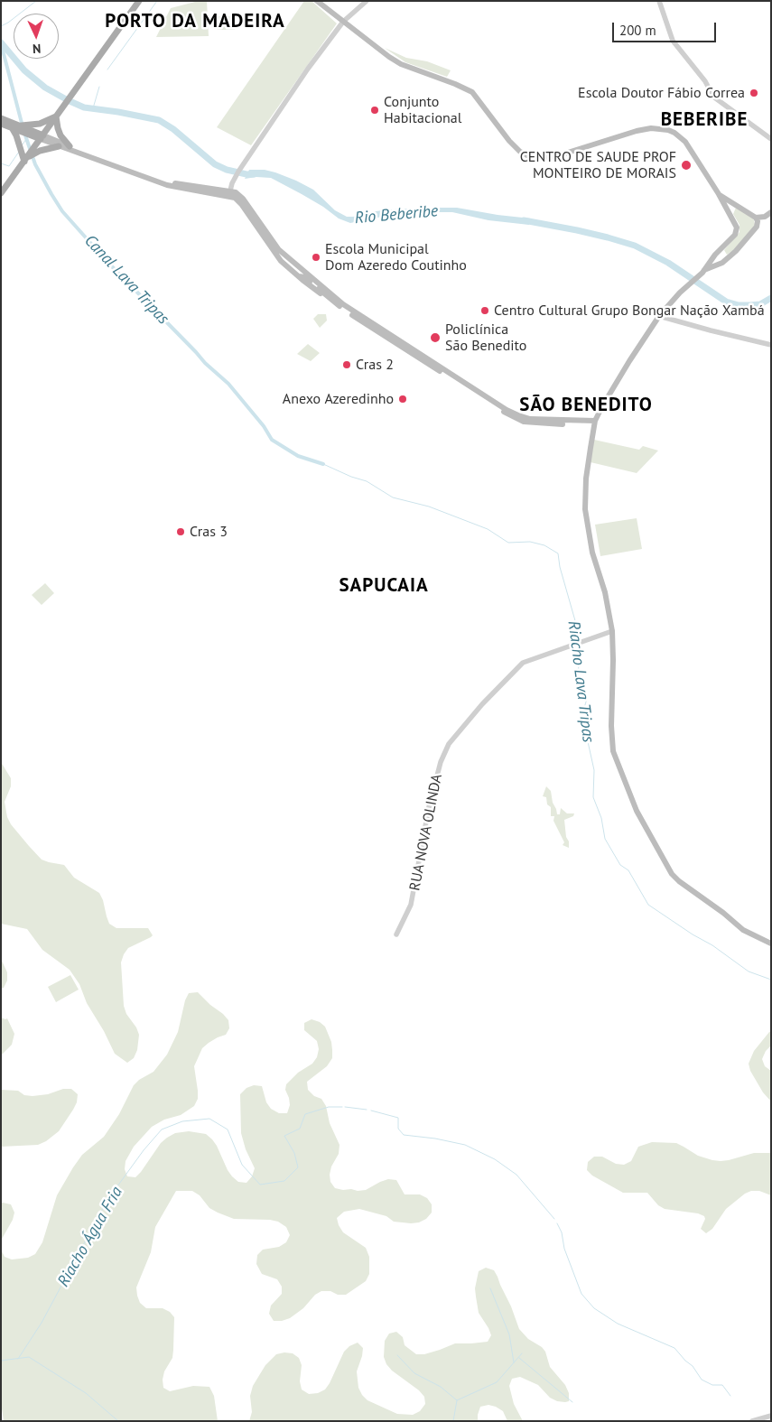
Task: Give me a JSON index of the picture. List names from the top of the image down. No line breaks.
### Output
{"streets":{"street":["RUA NOVA OLINDA"]},"districts":["PORTO DA MADEIRA","BEBERIBE","SÃO BENEDITO","SAPUCAIA"],"water":["Rio Beberibe","Canal Lava Tripas","Riacho Lava Tripas","Riacho Água Fria"],"places":["Escola Doutor Fábio Correa","Conjunto Habitacional","CENTRO DE SAUDE PROF MONTEIRO DE MORAIS","Escola Municipal Dom Azeredo Coutinho","Centro Cultural Grupo Bongar Nação Xambá","Policlínica São Benedito","Cras 2","Anexo Azeredinho","Cras 3"],"scale_bar":"200 m","north":"bottom"}
